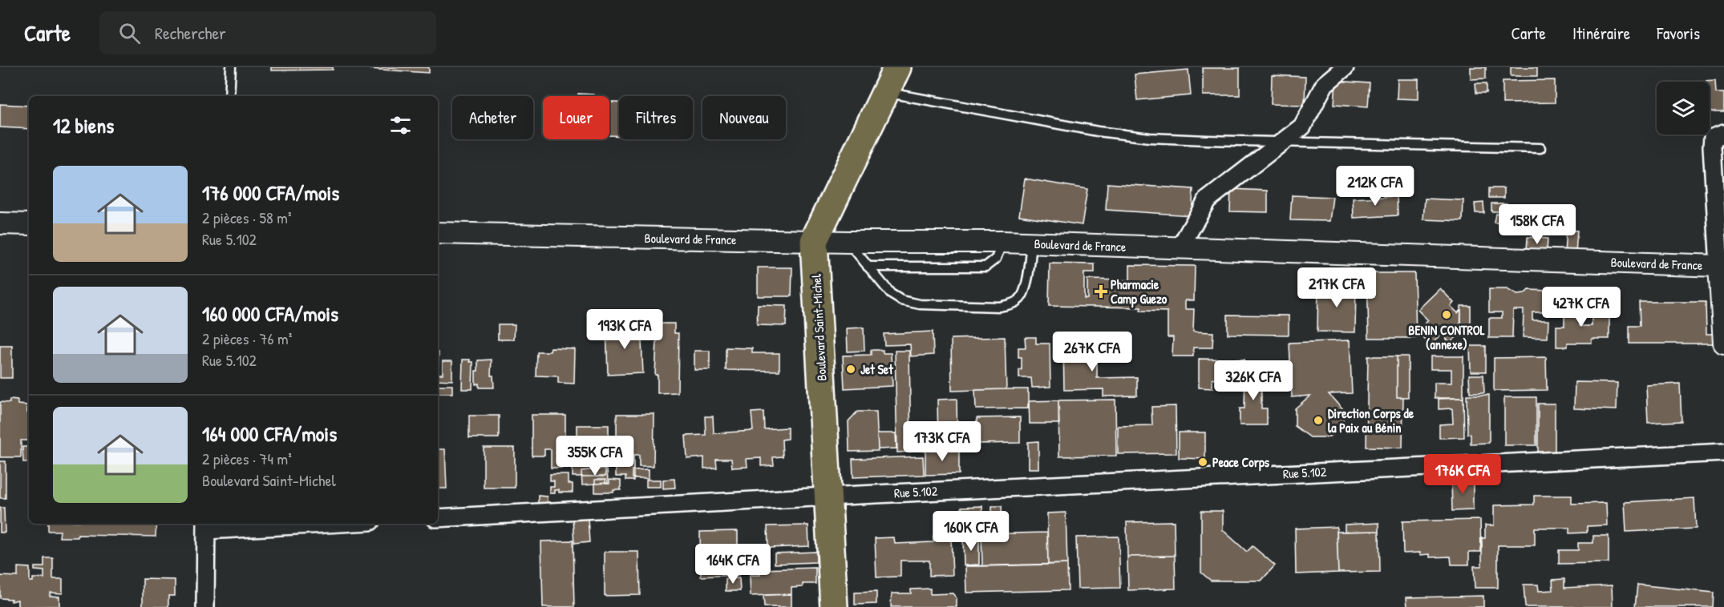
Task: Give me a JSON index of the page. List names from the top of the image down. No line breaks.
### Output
{"streets":{"main road":["Boulevard Saint-Michel"],"street":["Boulevard de France","Rue 5.102"]},"crossings":[["Boulevard de France","Boulevard Saint-Michel"],["Boulevard Saint-Michel","Rue 5.102"]],"places":{"health":["Pharmacie Camp Guezo"],"other":["BENIN CONTROL (annexe)","Jet Set","Direction Corps de la Paix au Bénin","Peace Corps"]},"page":{"header":"Carte","search":"Rechercher","nav":["Carte","Itinéraire","Favoris"],"chip":["Acheter","Louer","Filtres","Nouveau"],"heading":"12 biens","list":[{"name":"176 000 CFA/mois","note":"2 pièces · 58 m² · Rue 5.102"},{"name":"160 000 CFA/mois","note":"2 pièces · 76 m² · Rue 5.102"},{"name":"164 000 CFA/mois","note":"2 pièces · 74 m² · Boulevard Saint-Michel"}],"price":["212K CFA","158K CFA","217K CFA","427K CFA","193K CFA","267K CFA","326K CFA","173K CFA","355K CFA","176K CFA","160K CFA","164K CFA"]}}
